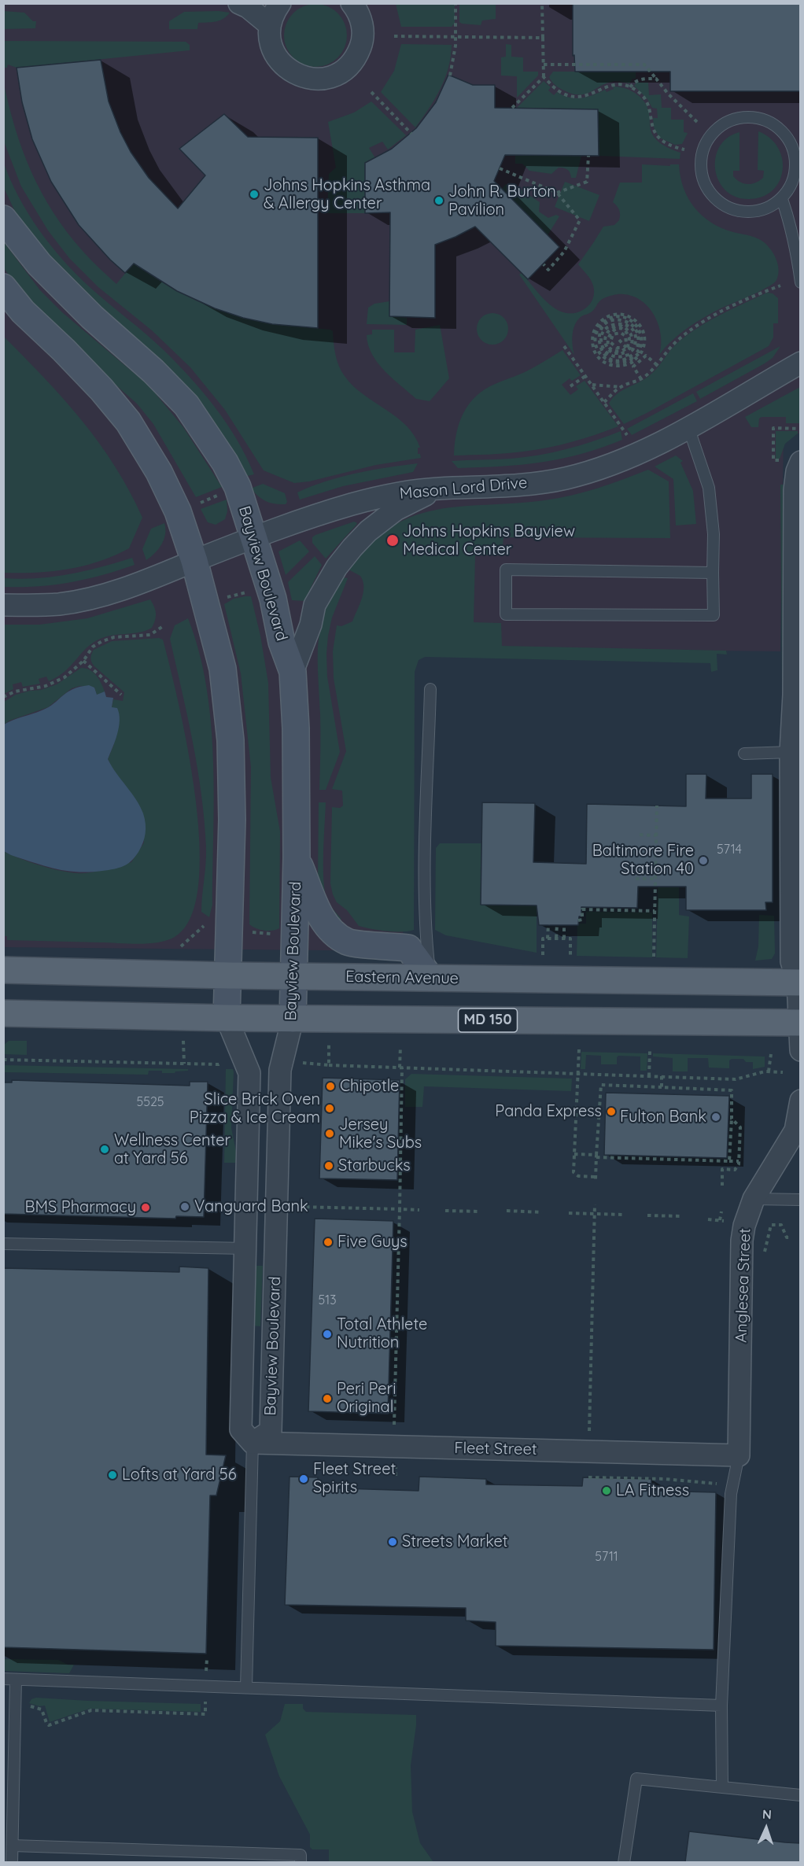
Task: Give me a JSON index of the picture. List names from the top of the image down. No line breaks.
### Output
{"streets":{"main road":["Eastern Avenue","MD 150"],"street":["Mason Lord Drive","Bayview Boulevard","Anglesea Street","Fleet Street"]},"crossings":[["Mason Lord Drive","Bayview Boulevard"],["Bayview Boulevard","Eastern Avenue"],["Bayview Boulevard","MD 150"],["Bayview Boulevard","Fleet Street"],["Anglesea Street","Fleet Street"]],"places":["Johns Hopkins Asthma & Allergy Center","John R. Burton Pavilion","Johns Hopkins Bayview Medical Center","Baltimore Fire Station 40","Chipotle","Slice Brick Oven Pizza & Ice Cream","Panda Express","Fulton Bank","Jersey Mike's Subs","Wellness Center at Yard 56","Starbucks","Vanguard Bank","BMS Pharmacy","Five Guys","Total Athlete Nutrition","Peri Peri Original","Lofts at Yard 56","Fleet Street Spirits","LA Fitness","Streets Market"],"house_numbers":["5714","5525","513","5711"],"north":"top"}
